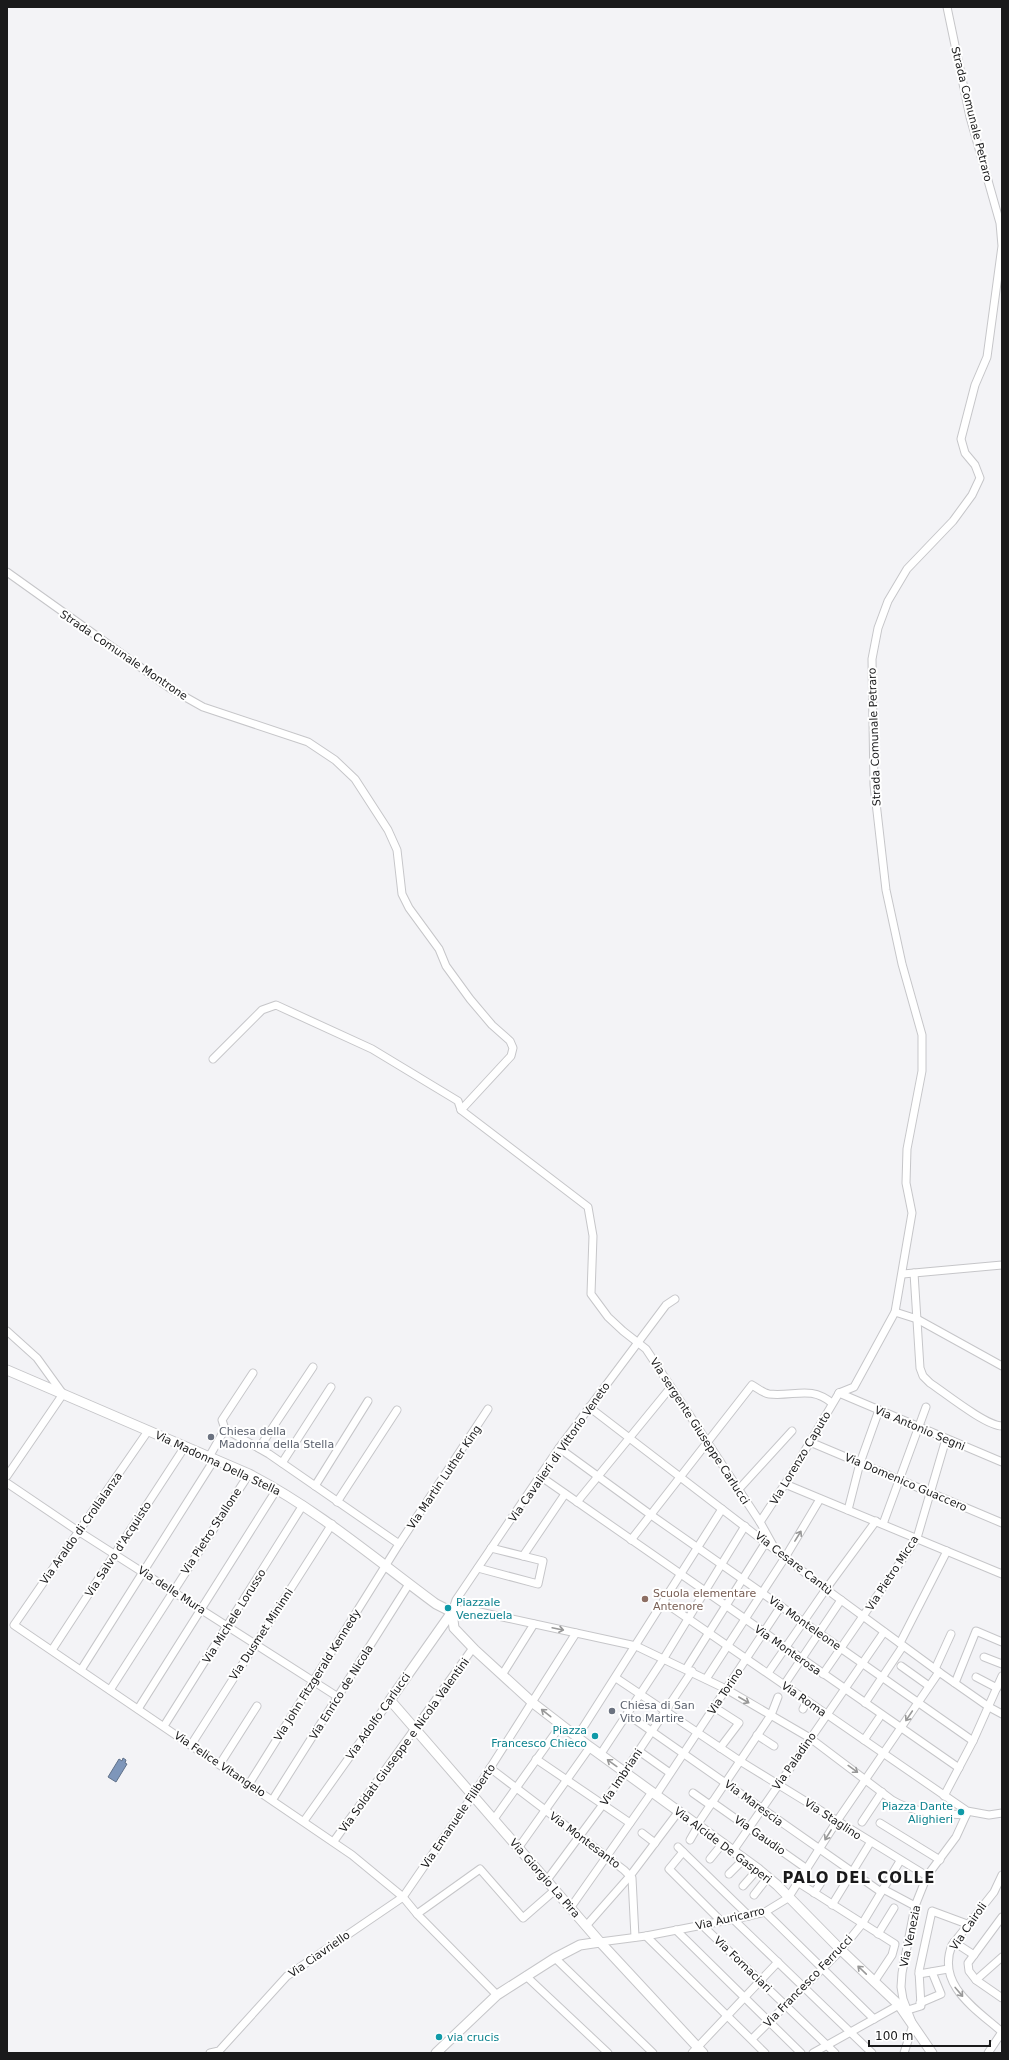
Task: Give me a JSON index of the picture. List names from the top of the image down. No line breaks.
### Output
{"streets":{"street":["Strada Comunale Petraro","Strada Comunale Montrone","Via Antonio Segni","Via sergente Giuseppe Carlucci","Via Cavalieri di Vittorio Veneto","Via Lorenzo Caputo","Via Madonna Della Stella","Via Martin Luther King","Via Domenico Guaccero","Via Araldo di Crollalanza","Via Pietro Stallone","Via Salvo d'Acquisto","Via Cesare Cantù","Via Pietro Micca","Via delle Mura","Via Michele Lorusso","Via Monteleone","Via Dusmet Mininni","Via Monterosa","Via John Fitzgerald Kennedy","Via Torino","Via Enrico de Nicola","Via Roma","Via Adolfo Carlucci","Via Soldati Giuseppe e Nicola Valentini","Via Paladino","Via Felice Vitangelo","Via Imbriani","Via Marescia","Via Emanuele Filiberto","Via Staglino","Via Gaudio","Via Montesanto","Via Alcide De Gasperi","Via Giorgio La Pira","Via Auricarro","Via Cairoli","Via Venezia","Via Ciavriello","Via Fornaciari","Via Francesco Ferrucci"]},"crossings":[["Strada Comunale Petraro","Via Antonio Segni"],["Strada Comunale Petraro","Via Lorenzo Caputo"],["Via Antonio Segni","Via Lorenzo Caputo"],["Via Antonio Segni","Via Pietro Micca"],["Via sergente Giuseppe Carlucci","Via Cavalieri di Vittorio Veneto"],["Via sergente Giuseppe Carlucci","Via Lorenzo Caputo"],["Via sergente Giuseppe Carlucci","Via Cesare Cantù"],["Via Cavalieri di Vittorio Veneto","Via Madonna Della Stella"],["Via Cavalieri di Vittorio Veneto","Via Cesare Cantù"],["Via Cavalieri di Vittorio Veneto","Via Monteleone"],["Via Cavalieri di Vittorio Veneto","Via Monterosa"],["Via Cavalieri di Vittorio Veneto","Via Adolfo Carlucci"],["Via Lorenzo Caputo","Via Domenico Guaccero"],["Via Madonna Della Stella","Via Martin Luther King"],["Via Madonna Della Stella","Via Araldo di Crollalanza"],["Via Madonna Della Stella","Via Pietro Stallone"],["Via Madonna Della Stella","Via Salvo d'Acquisto"],["Via Madonna Della Stella","Via Michele Lorusso"],["Via Madonna Della Stella","Via Dusmet Mininni"],["Via Madonna Della Stella","Via John Fitzgerald Kennedy"],["Via Madonna Della Stella","Via Enrico de Nicola"],["Via Madonna Della Stella","Via Adolfo Carlucci"],["Via Martin Luther King","Via John Fitzgerald Kennedy"],["Via Domenico Guaccero","Via Pietro Micca"],["Via Araldo di Crollalanza","Via delle Mura"],["Via Araldo di Crollalanza","Via Felice Vitangelo"],["Via Pietro Stallone","Via delle Mura"],["Via Pietro Stallone","Via Felice Vitangelo"],["Via Salvo d'Acquisto","Via delle Mura"],["Via Salvo d'Acquisto","Via Felice Vitangelo"],["Via Cesare Cantù","Via Pietro Micca"],["Via Cesare Cantù","Via Paladino"],["Via Cesare Cantù","Via Imbriani"],["Via Cesare Cantù","Via Auricarro"],["Via Pietro Micca","Via Monteleone"],["Via Pietro Micca","Via Monterosa"],["Via delle Mura","Via Michele Lorusso"],["Via delle Mura","Via Dusmet Mininni"],["Via delle Mura","Via John Fitzgerald Kennedy"],["Via delle Mura","Via Enrico de Nicola"],["Via Michele Lorusso","Via Felice Vitangelo"],["Via Monteleone","Via Torino"],["Via Monteleone","Via Paladino"],["Via Monteleone","Via Imbriani"],["Via Monteleone","Via Auricarro"],["Via Dusmet Mininni","Via Felice Vitangelo"],["Via Monterosa","Via Torino"],["Via Monterosa","Via Paladino"],["Via Monterosa","Via Imbriani"],["Via Monterosa","Via Auricarro"],["Via John Fitzgerald Kennedy","Via Felice Vitangelo"],["Via Torino","Via Roma"],["Via Torino","Via Marescia"],["Via Torino","Via Staglino"],["Via Torino","Via Montesanto"],["Via Torino","Via Alcide De Gasperi"],["Via Torino","Via Giorgio La Pira"],["Via Enrico de Nicola","Via Felice Vitangelo"],["Via Roma","Via Paladino"],["Via Roma","Via Imbriani"],["Via Roma","Via Auricarro"],["Via Adolfo Carlucci","Via Felice Vitangelo"],["Via Adolfo Carlucci","Via Giorgio La Pira"],["Via Soldati Giuseppe e Nicola Valentini","Via Felice Vitangelo"],["Via Soldati Giuseppe e Nicola Valentini","Via Giorgio La Pira"],["Via Paladino","Via Marescia"],["Via Paladino","Via Staglino"],["Via Paladino","Via Gaudio"],["Via Paladino","Via Alcide De Gasperi"],["Via Felice Vitangelo","Via Emanuele Filiberto"],["Via Felice Vitangelo","Via Ciavriello"],["Via Imbriani","Via Marescia"],["Via Imbriani","Via Staglino"],["Via Imbriani","Via Montesanto"],["Via Imbriani","Via Alcide De Gasperi"],["Via Imbriani","Via Giorgio La Pira"],["Via Marescia","Via Auricarro"],["Via Marescia","Via Venezia"],["Via Marescia","Via Francesco Ferrucci"],["Via Emanuele Filiberto","Via Montesanto"],["Via Emanuele Filiberto","Via Giorgio La Pira"],["Via Emanuele Filiberto","Via Ciavriello"],["Via Staglino","Via Auricarro"],["Via Staglino","Via Venezia"],["Via Staglino","Via Francesco Ferrucci"],["Via Gaudio","Via Auricarro"],["Via Montesanto","Via Auricarro"],["Via Alcide De Gasperi","Via Auricarro"],["Via Alcide De Gasperi","Via Venezia"],["Via Alcide De Gasperi","Via Francesco Ferrucci"],["Via Giorgio La Pira","Via Auricarro"],["Via Auricarro","Via Fornaciari"],["Via Fornaciari","Via Francesco Ferrucci"]],"districts":["PALO DEL COLLE"],"places":["Chiesa della Madonna della Stella","Scuola elementare Antenore","Piazzale Venezuela","Chiesa di San Vito Martire","Piazza Francesco Chieco","Piazza Dante Alighieri","via crucis"],"scale_bar":"100 m"}
